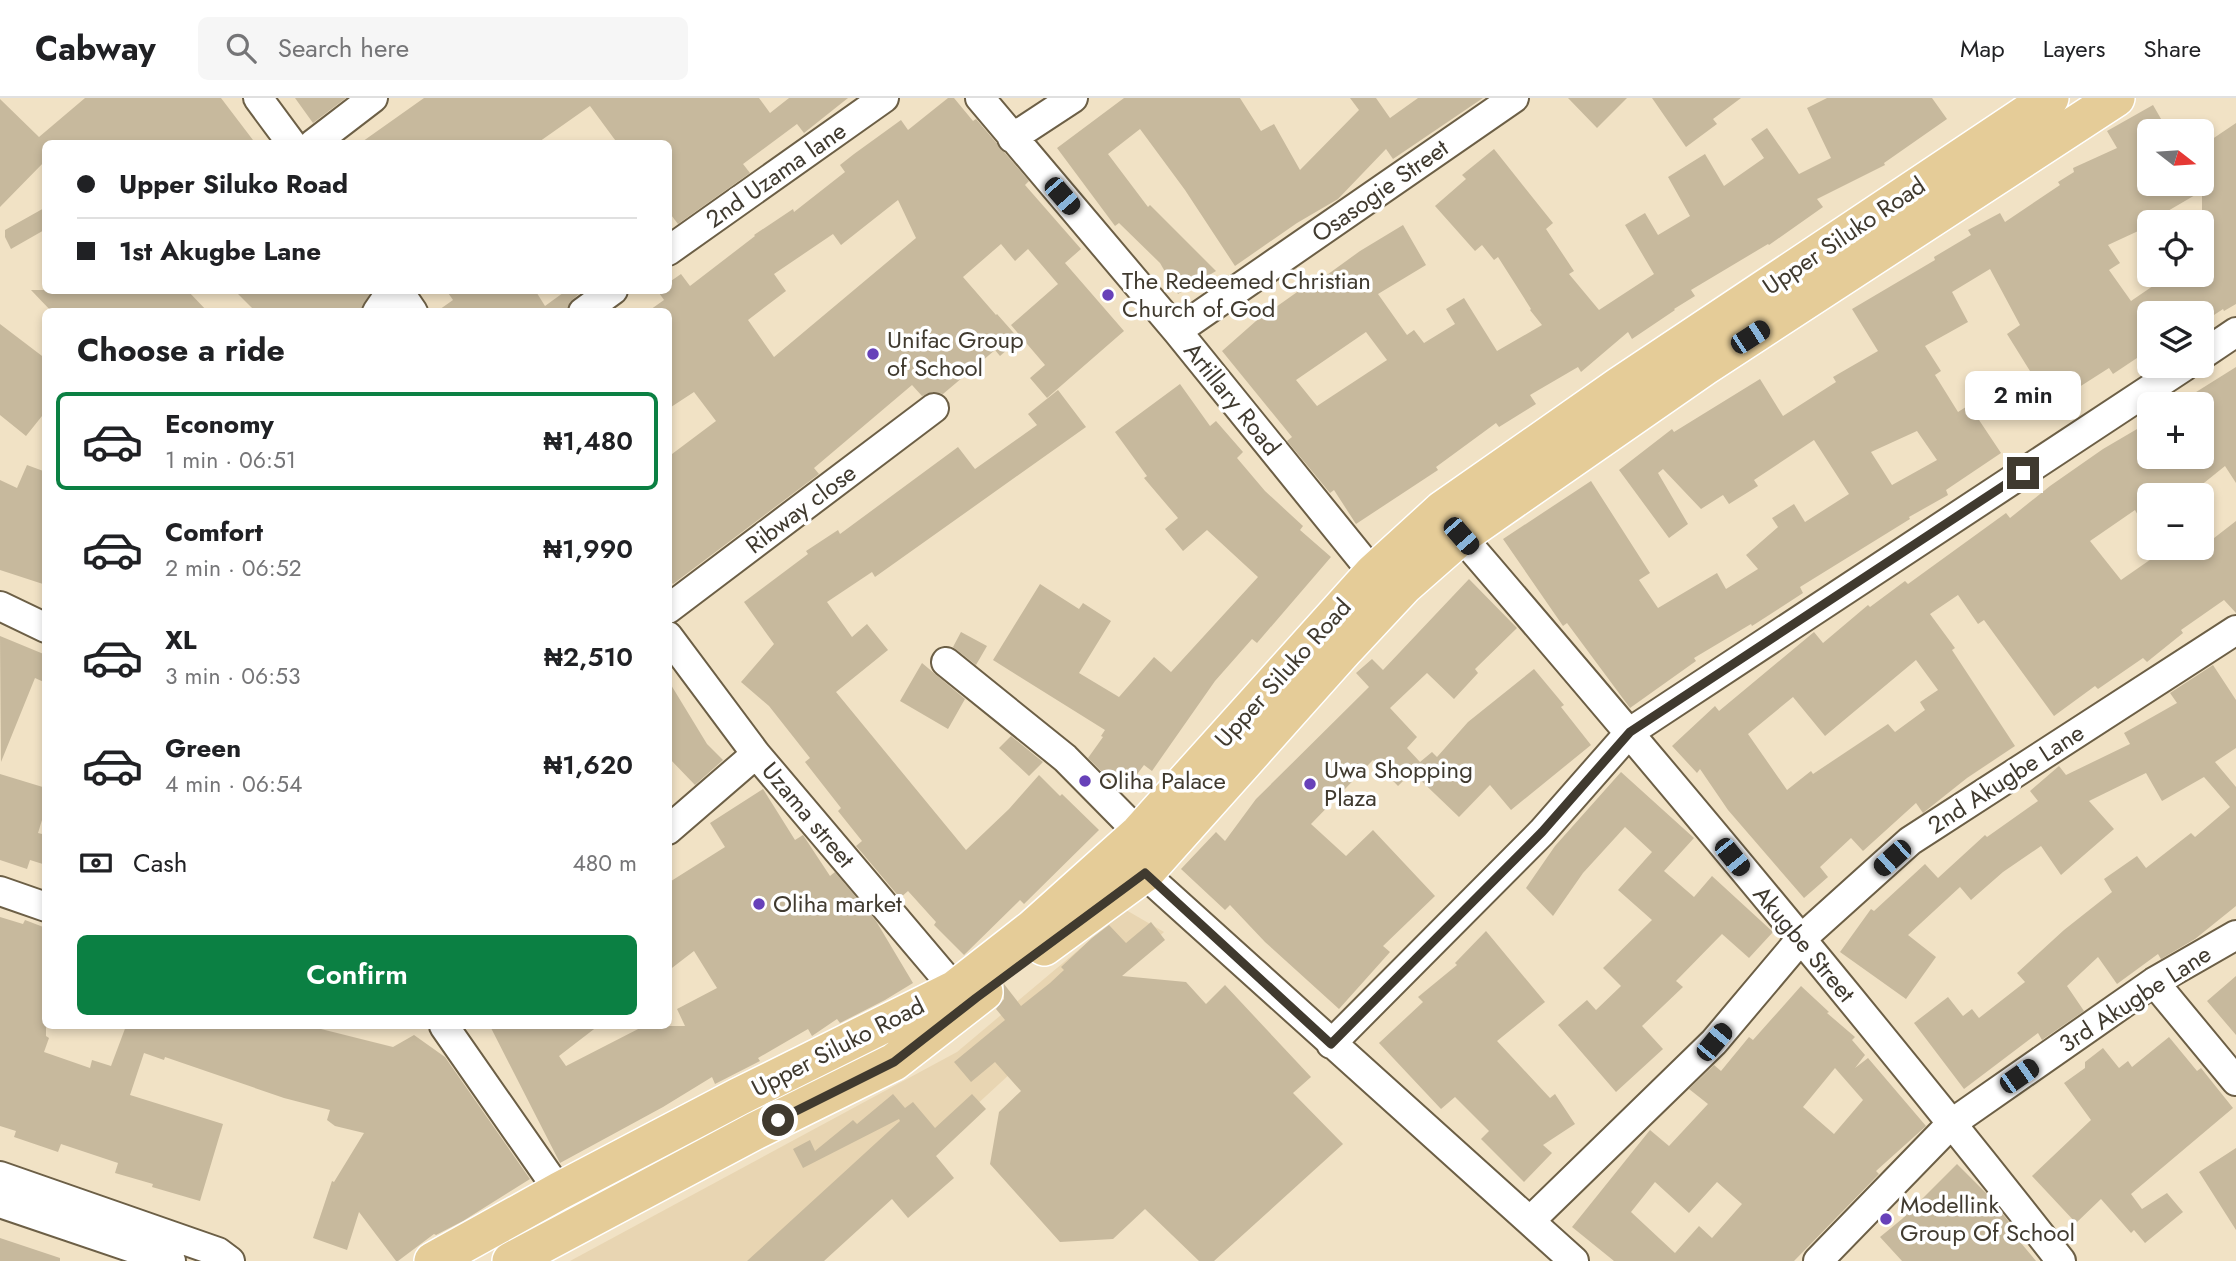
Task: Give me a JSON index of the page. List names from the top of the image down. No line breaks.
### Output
{"streets":{"main road":["Upper Siluko Road"],"street":["2nd Uzama lane","Osasogie Street","Artillary Road","Ribway close","2nd Akugbe Lane","Uzama street","Akugbe Street","3rd Akugbe Lane"]},"crossings":[["Osasogie Street","Artillary Road"],["Upper Siluko Road","Artillary Road"],["Upper Siluko Road","Uzama street"],["Upper Siluko Road","Akugbe Street"],["2nd Akugbe Lane","Akugbe Street"],["Akugbe Street","3rd Akugbe Lane"]],"places":["The Redeemed Christian Church of God","Unifac Group of School","Oliha Palace","Uwa Shopping Plaza","Oliha market","Modellink Group Of School"],"north":"right","page":{"header":"Cabway","search":"Search here","nav":["Map","Layers","Share"],"map_buttons":["+","−"],"banner":["Upper Siluko Road","1st Akugbe Lane"],"heading":"Choose a ride","bubble":"2 min","list":[{"name":"Economy","note":"1 min · 06:51","value":"₦1,480"},{"name":"Comfort","note":"2 min · 06:52","value":"₦1,990"},{"name":"XL","note":"3 min · 06:53","value":"₦2,510"},{"name":"Green","note":"4 min · 06:54","value":"₦1,620"}],"pay":["Cash","480 m"],"buttons":"Confirm"}}
